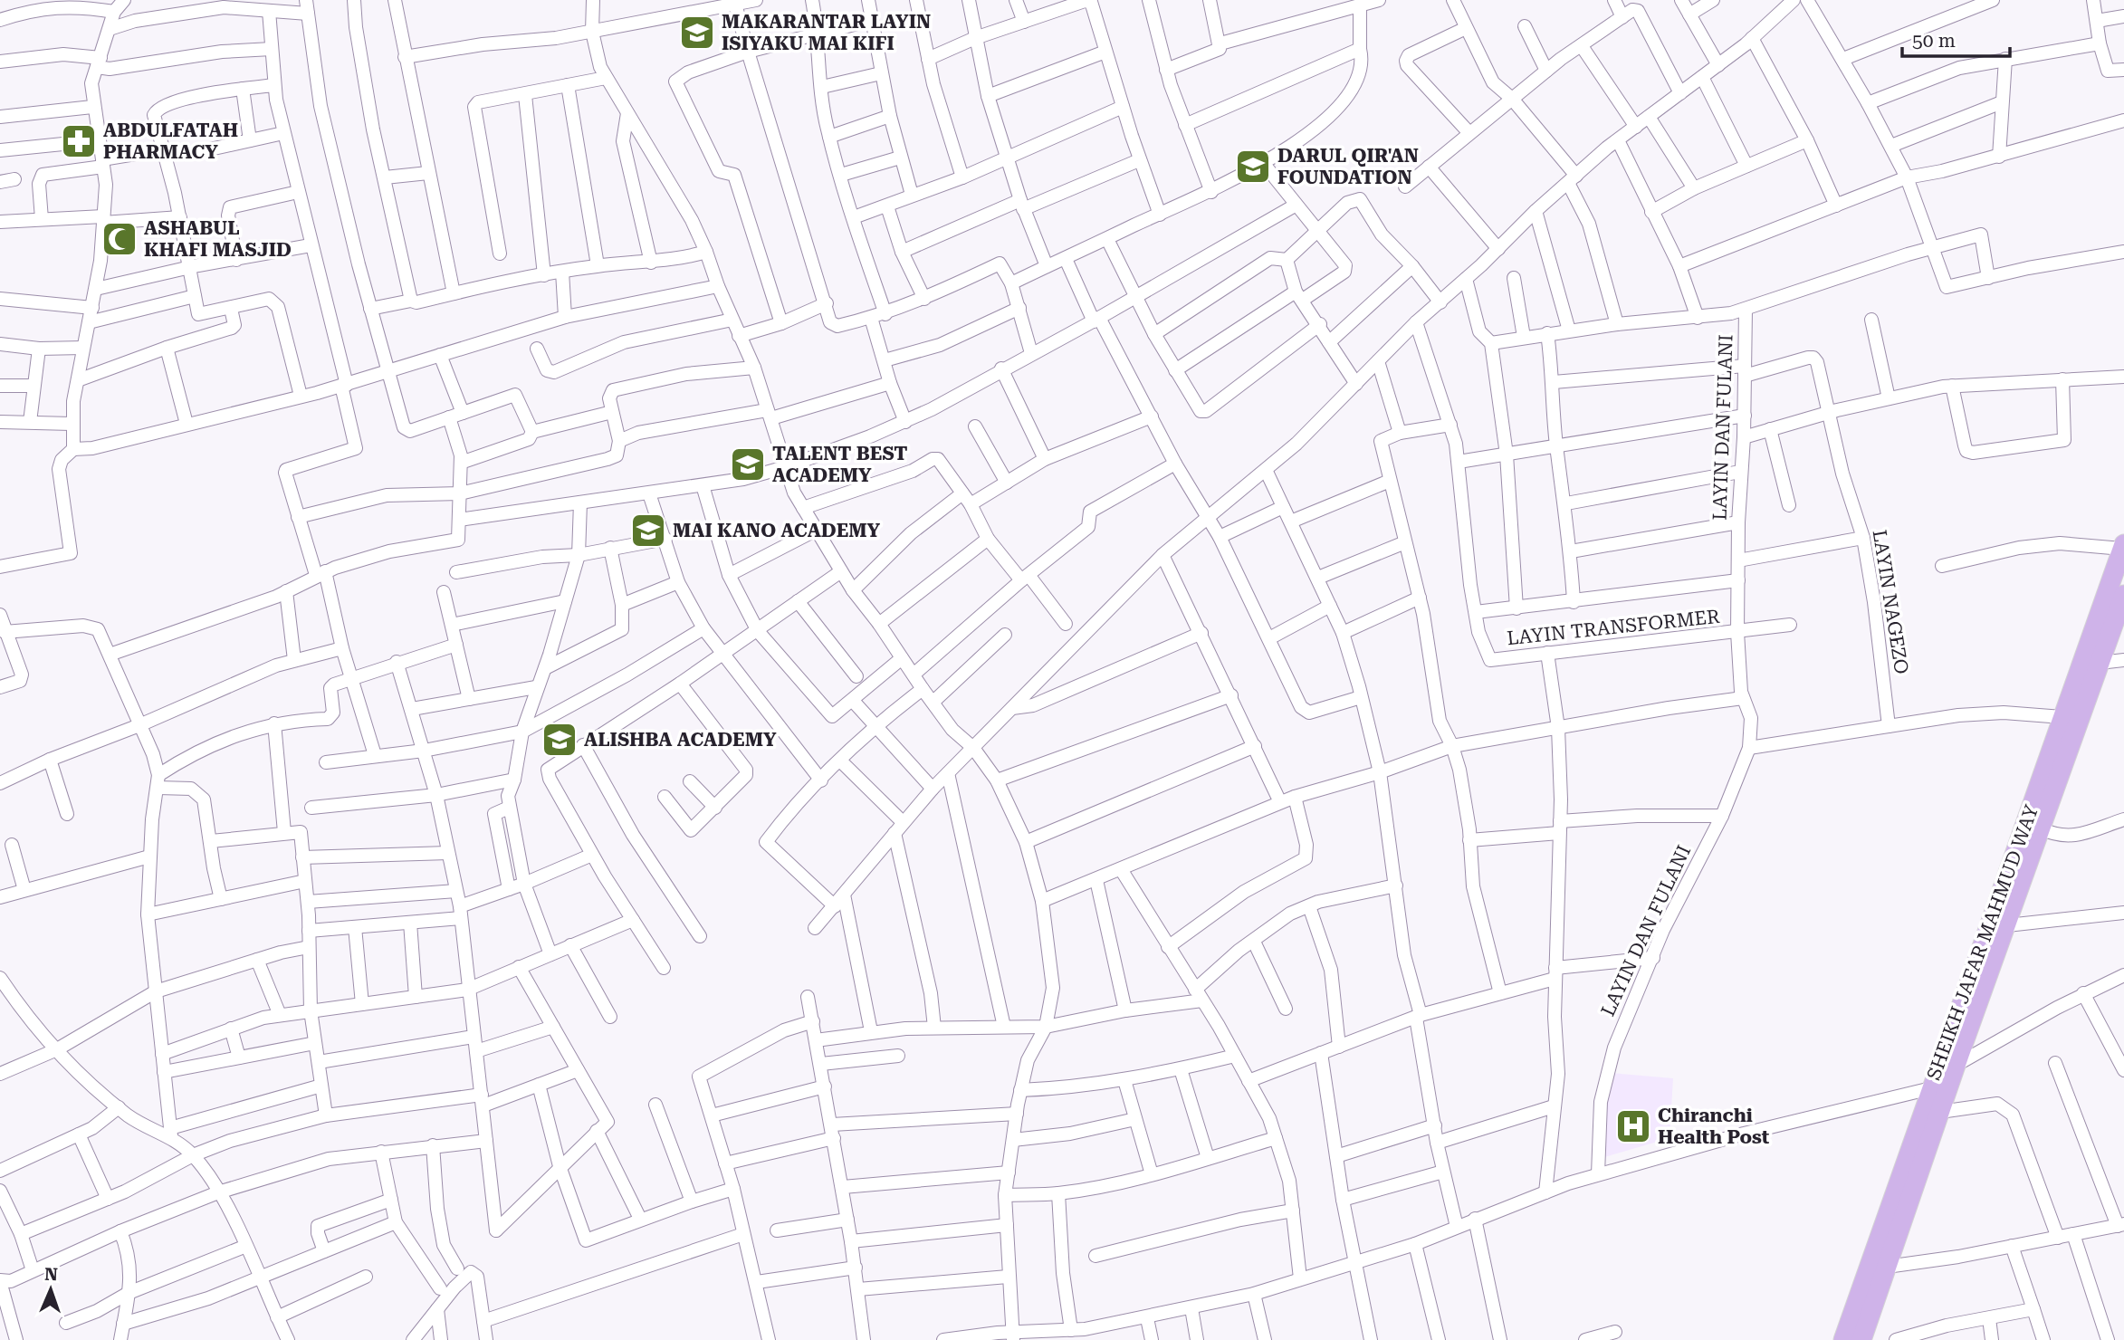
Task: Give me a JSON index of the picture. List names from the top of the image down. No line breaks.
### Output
{"streets":{"main road":["SHEIKH JAFAR MAHMUD WAY"],"street":["LAYIN DAN FULANI","LAYIN NAGEZO","LAYIN TRANSFORMER"]},"crossings":[["LAYIN DAN FULANI","LAYIN NAGEZO"],["LAYIN DAN FULANI","LAYIN TRANSFORMER"]],"places":{"school or university":["MAKARANTAR LAYIN ISIYAKU MAI KIFI","DARUL QIR'AN FOUNDATION","TALENT BEST ACADEMY","MAI KANO ACADEMY","ALISHBA ACADEMY"],"pharmacy":["ABDULFATAH PHARMACY"],"mosque":["ASHABUL KHAFI MASJID"],"hospital":["Chiranchi Health Post"]},"scale_bar":"50 m","north":"top"}
